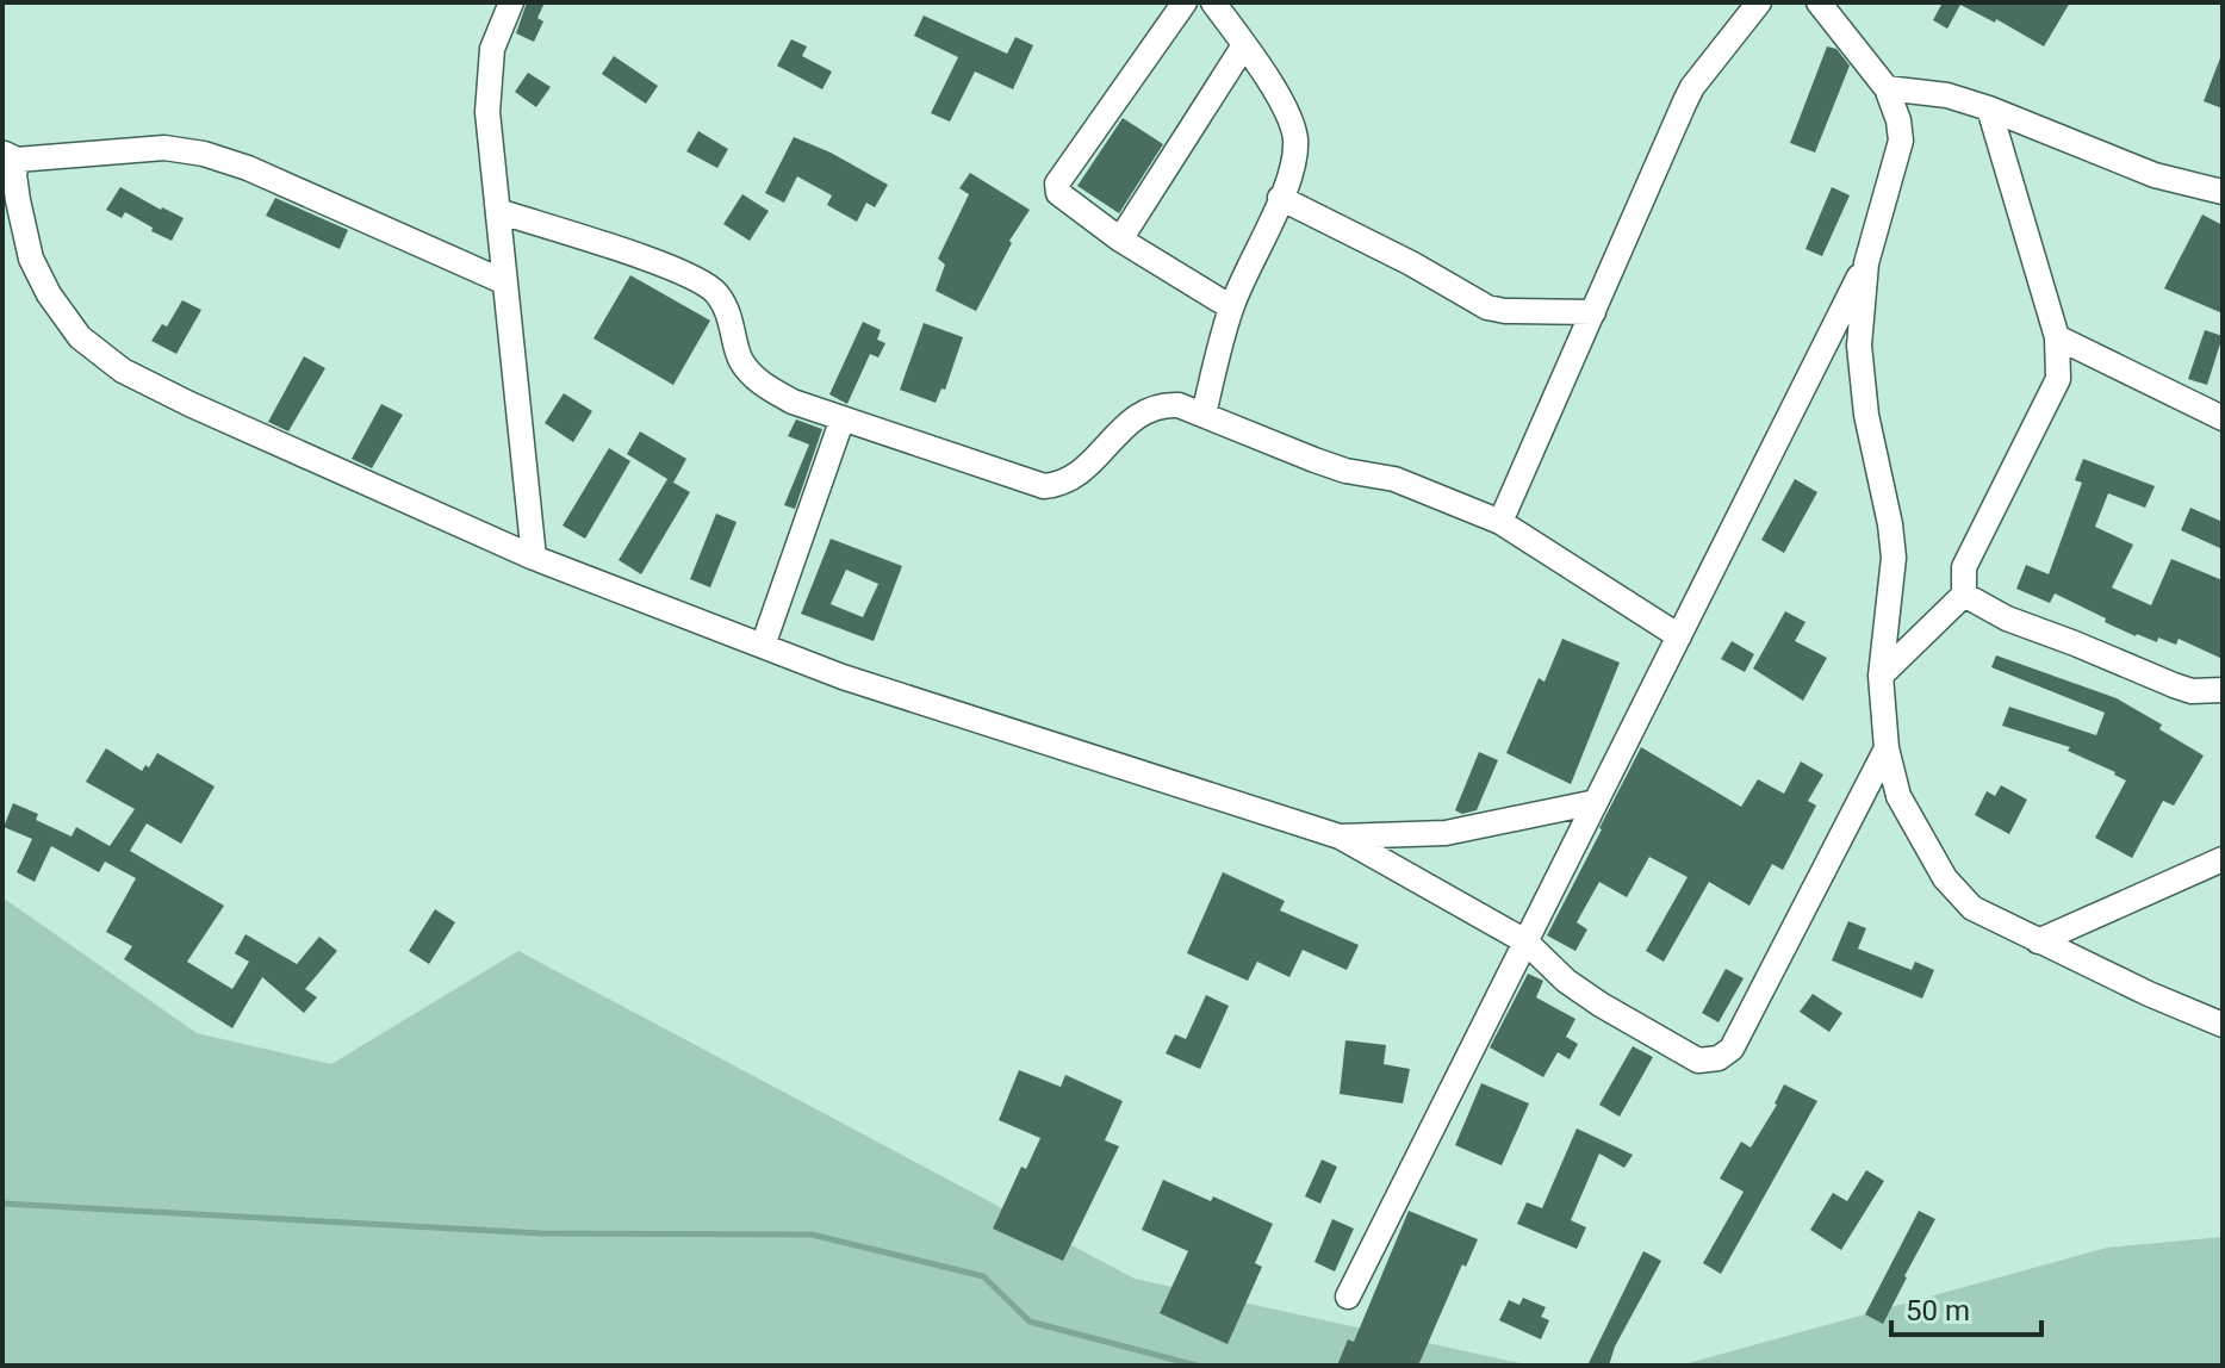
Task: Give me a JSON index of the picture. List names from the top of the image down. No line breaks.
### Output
{"scale_bar":"50 m"}
